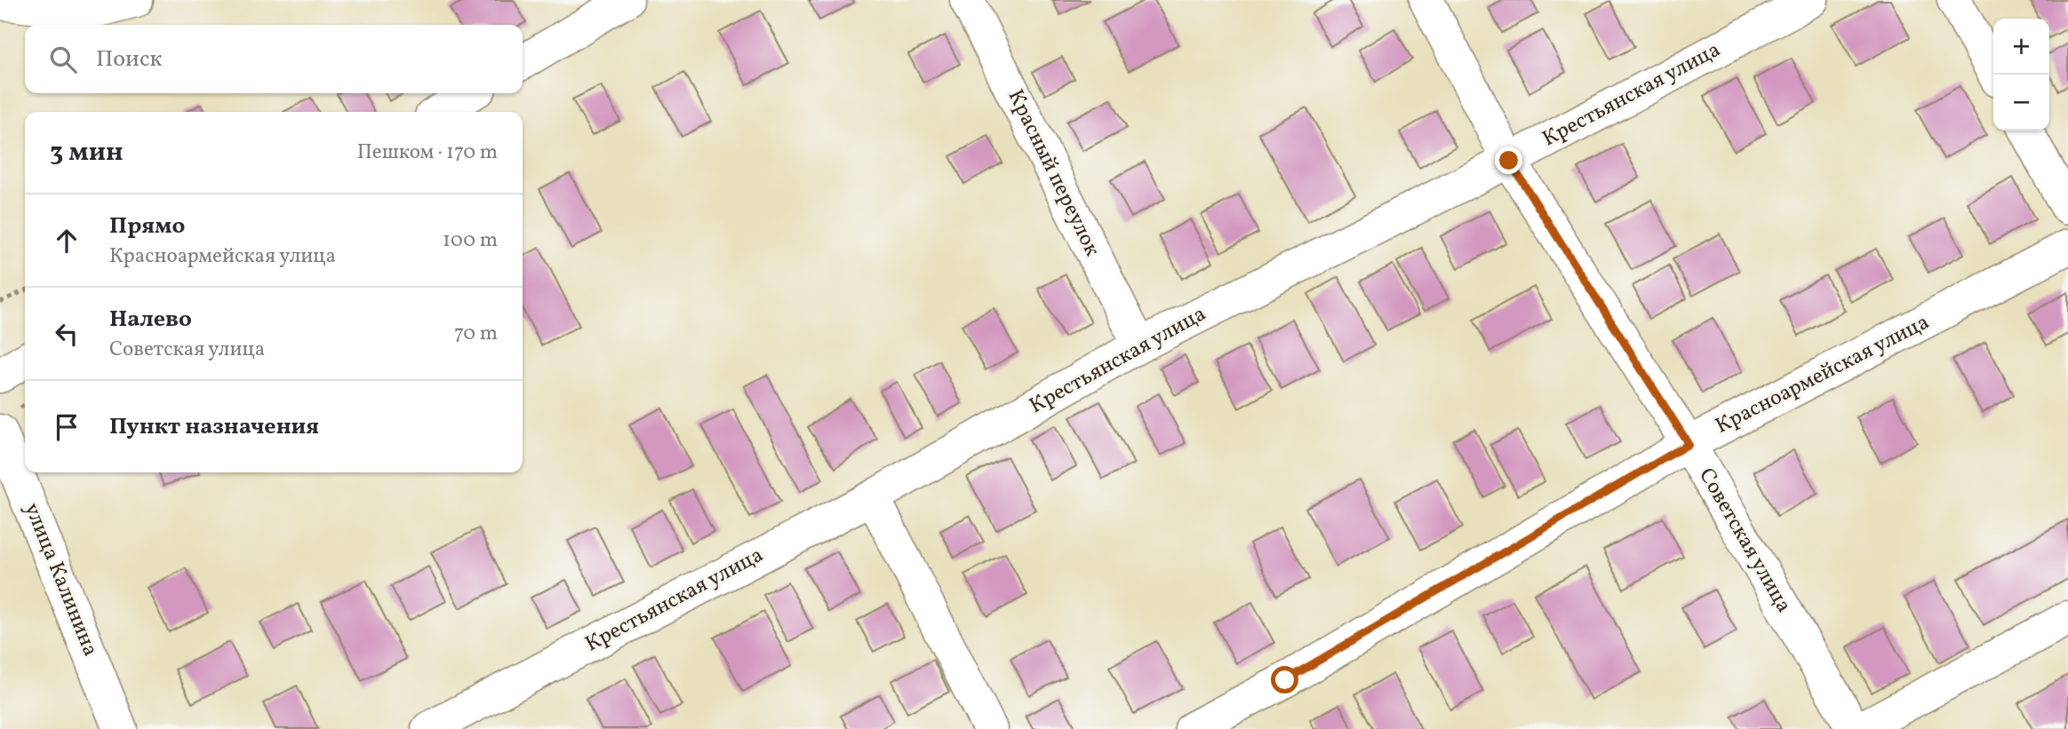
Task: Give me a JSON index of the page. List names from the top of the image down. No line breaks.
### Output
{"streets":{"street":["Крестьянская улица","Красный переулок","Красноармейская улица","Советская улица","улица Калинина"]},"crossings":[["Крестьянская улица","Красный переулок"],["Крестьянская улица","Советская улица"],["Красноармейская улица","Советская улица"]],"page":{"map_buttons":["+","−"],"search":"Поиск","heading":["3 мин","Пешком · 170 m"],"list":[["Прямо","Красноармейская улица","100 m"],["Налево","Советская улица","70 m"],"Пункт назначения"]}}
